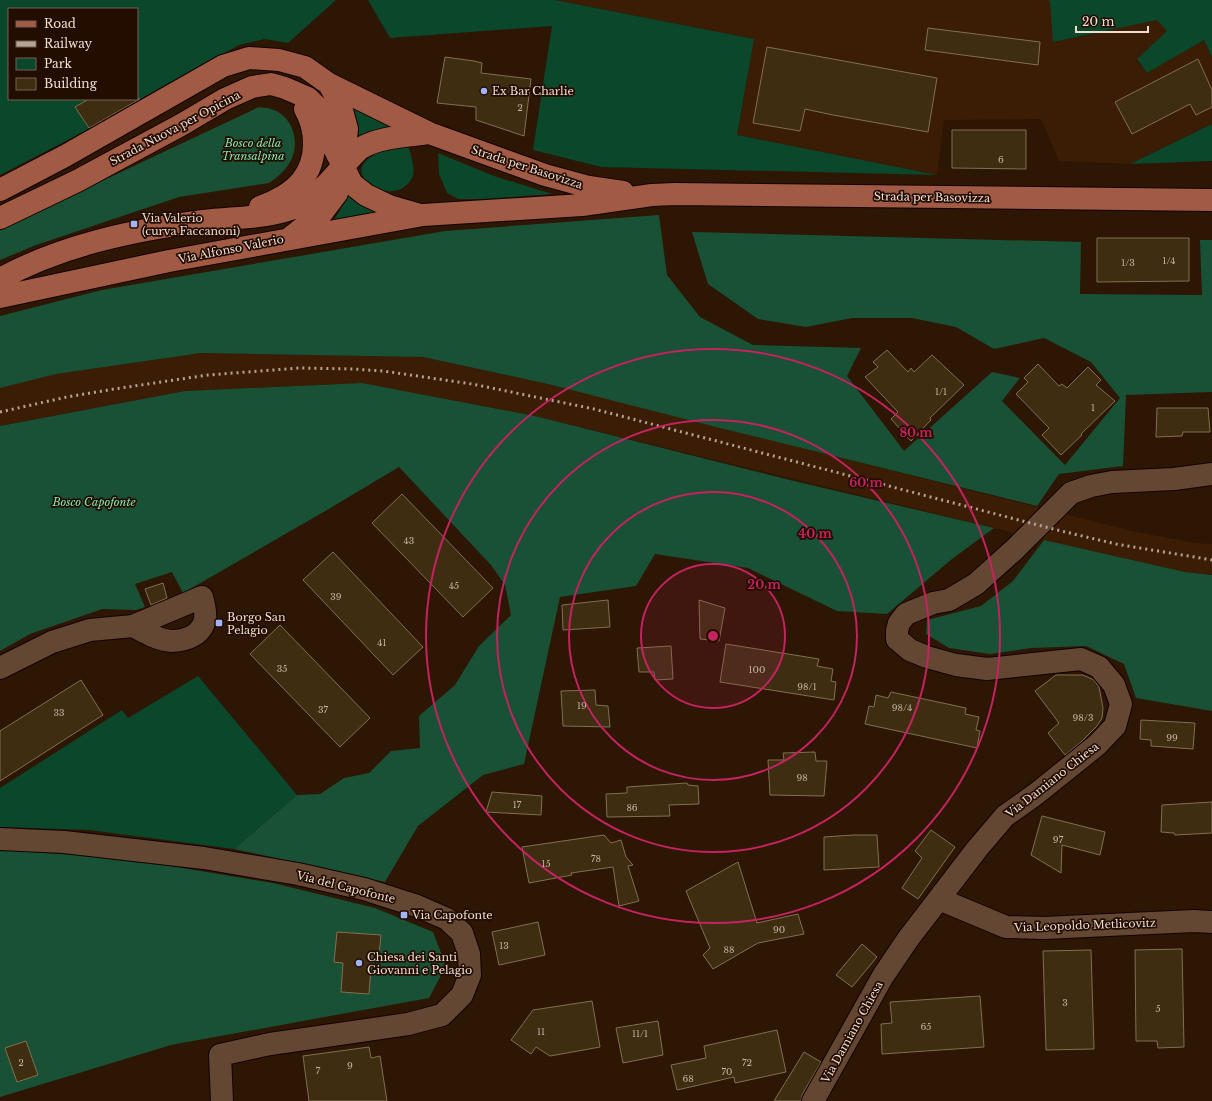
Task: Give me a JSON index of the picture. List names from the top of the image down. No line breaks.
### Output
{"streets":{"main road":["Strada Nuova per Opicina","Strada per Basovizza","Via Alfonso Valerio"],"street":["Via Damiano Chiesa","Via del Capofonte","Via Leopoldo Metlicovitz"]},"crossings":[["Strada Nuova per Opicina","Strada per Basovizza"],["Strada Nuova per Opicina","Via Alfonso Valerio"],["Strada per Basovizza","Via Alfonso Valerio"],["Via Damiano Chiesa","Via Leopoldo Metlicovitz"]],"parks":["Bosco della Transalpina","Bosco Capofonte"],"places":{"other":["Ex Bar Charlie","Chiesa dei Santi Giovanni e Pelagio"],"transit":["Via Valerio (curva Faccanoni)","Borgo San Pelagio","Via Capofonte"]},"house_numbers":["2","6","1/4","1/3","1/1","1","43","45","39","41","35","100","98/1","19","98/4","37","33","98/3","99","98","17","86","97","78","15","90","13","88","3","5","65","11","11/1","2","72","9","7","70","68"],"legend":["Road","Railway","Park","Building"],"scale_bar":"20 m","rings":["80 m","60 m","40 m","20 m"]}
